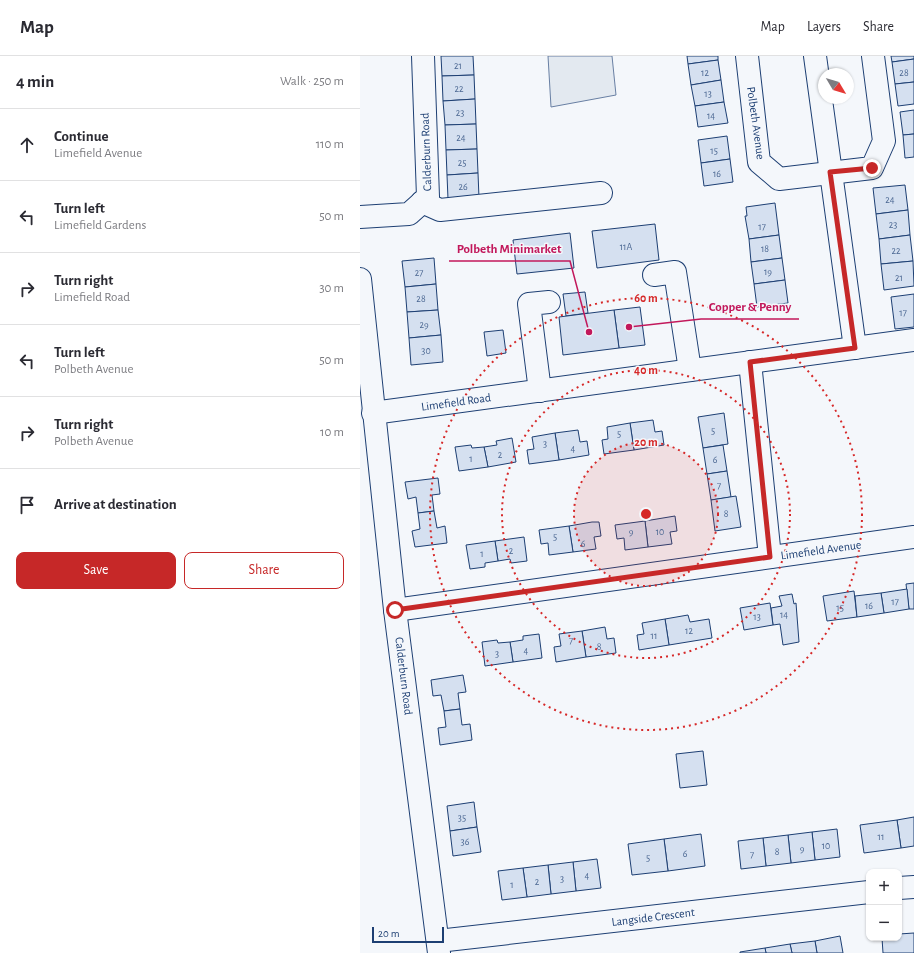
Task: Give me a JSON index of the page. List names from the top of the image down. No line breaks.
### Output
{"streets":{"street":["Polbeth Avenue","Calderburn Road","Limefield Road","Limefield Avenue","Langside Crescent"]},"crossings":[["Calderburn Road","Limefield Road"],["Calderburn Road","Limefield Avenue"],["Calderburn Road","Langside Crescent"]],"places":["Copper & Penny","Polbeth Minimarket"],"house_numbers":["21","12","28","22","13","23","14","24","15","25","16","26","24","23","17","11A","18","22","19","27","21","28","17","29","30","5","5","3","4","2","1","6","7","8","9","10","5","6","2","1","17","16","15","14","13","12","11","7","8","4","3","35","11","36","10","9","8","6","7","5","4","3","2","1"],"scale_bar":"20 m","north":"bottom right","page":{"header":"Map","nav":["Map","Layers","Share"],"heading":["4 min","Walk · 250 m"],"list":[["Continue","Limefield Avenue","110 m"],["Turn left","Limefield Gardens","50 m"],["Turn right","Limefield Road","30 m"],["Turn left","Polbeth Avenue","50 m"],["Turn right","Polbeth Avenue","10 m"],"Arrive at destination"],"buttons":["Save","Share"],"map_buttons":["+","−"],"scale":"20 m"},"rings":["60 m","40 m","20 m"]}
